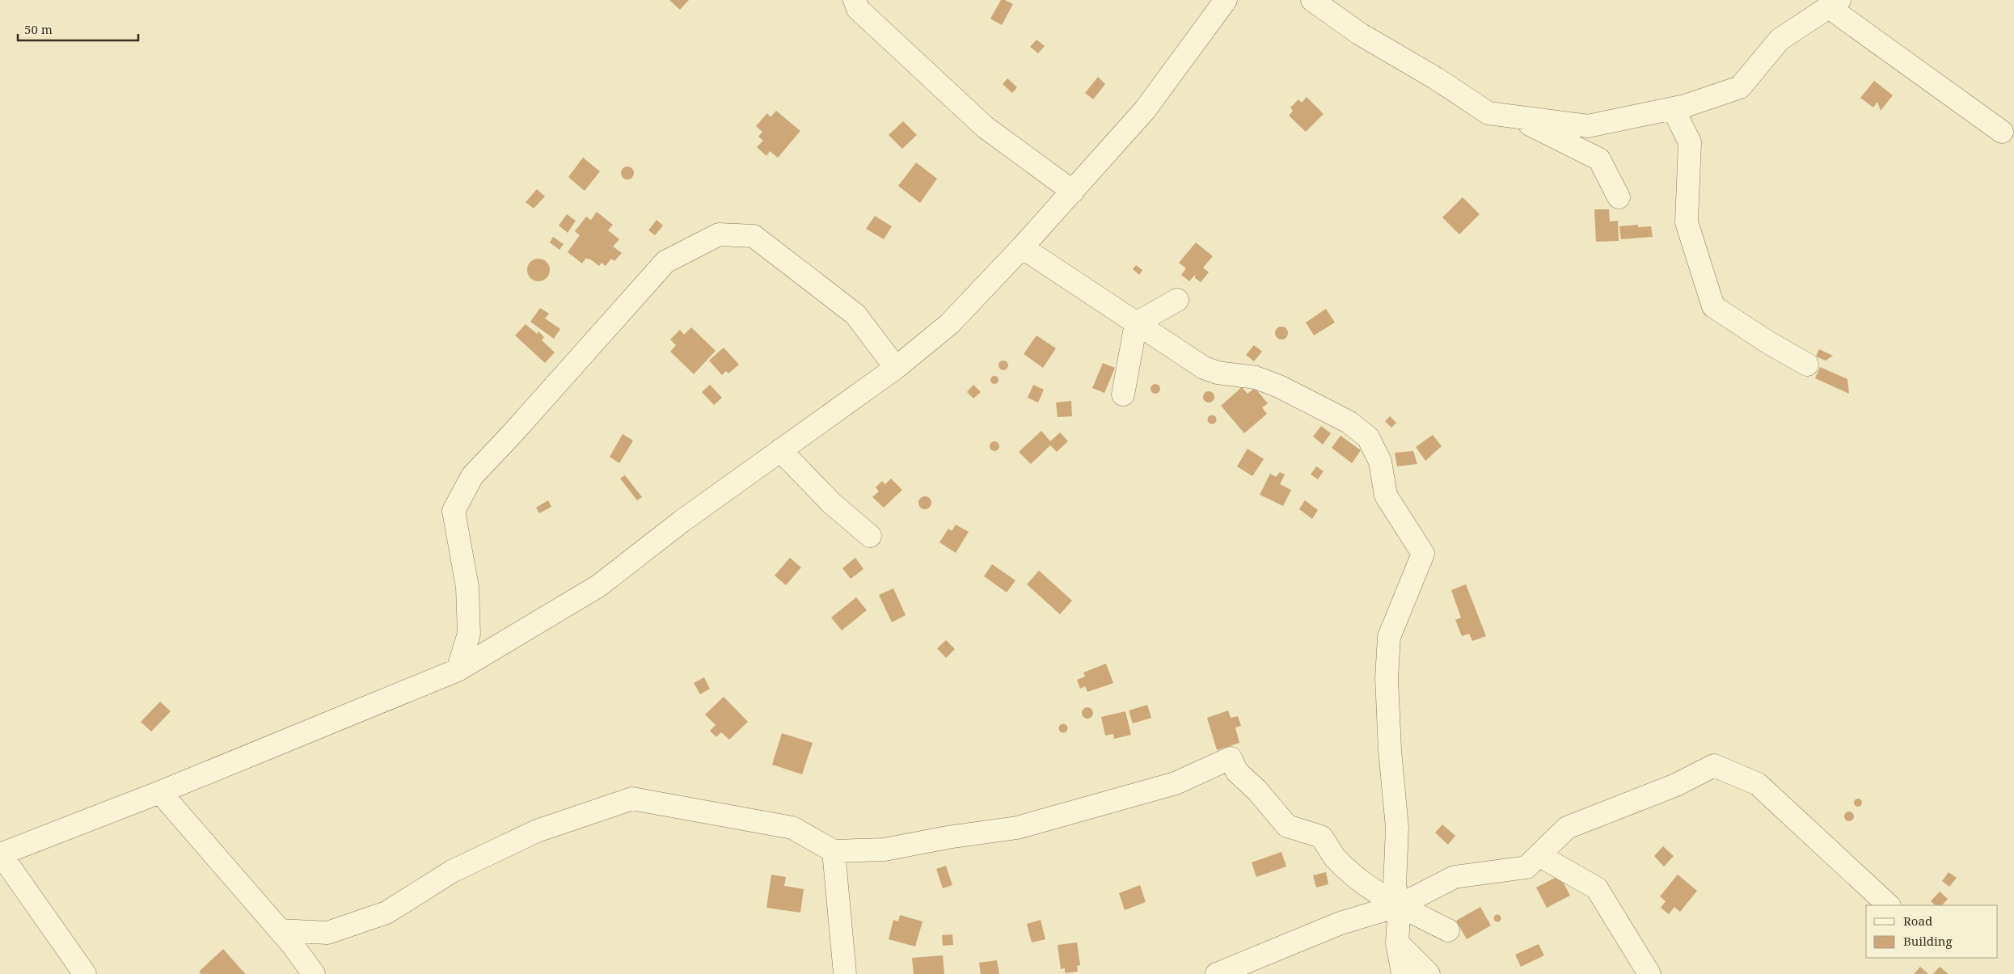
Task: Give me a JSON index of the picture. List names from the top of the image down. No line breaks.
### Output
{"legend":["Road","Building"],"scale_bar":"50 m"}
